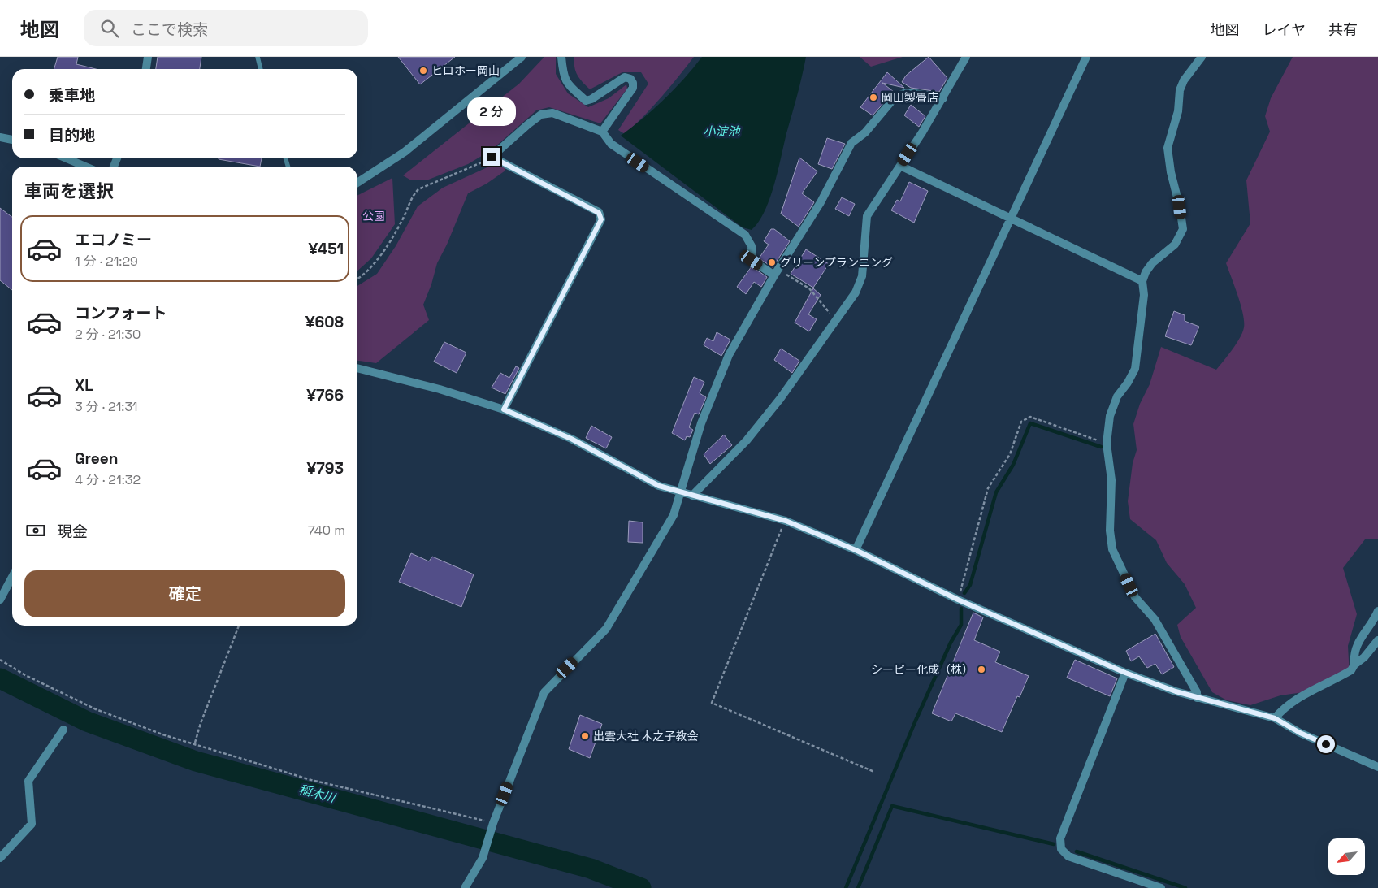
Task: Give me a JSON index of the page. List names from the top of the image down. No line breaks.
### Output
{"water":["小淀池","稲木川"],"parks":["公園"],"places":["ヒロホー岡山","岡田製畳店","グリーンプランニング","シーピー化成（株）","出雲大社 木之子教会"],"north":"bottom left","page":{"header":"地図","search":"ここで検索","nav":["地図","レイヤ","共有"],"banner":["乗車地","目的地"],"bubble":"2 分","heading":"車両を選択","list":[{"name":"エコノミー","note":"1 分 · 21:29","value":"¥451"},{"name":"コンフォート","note":"2 分 · 21:30","value":"¥608"},{"name":"XL","note":"3 分 · 21:31","value":"¥766"},{"name":"Green","note":"4 分 · 21:32","value":"¥793"}],"pay":["現金","740 m"],"buttons":"確定"}}
